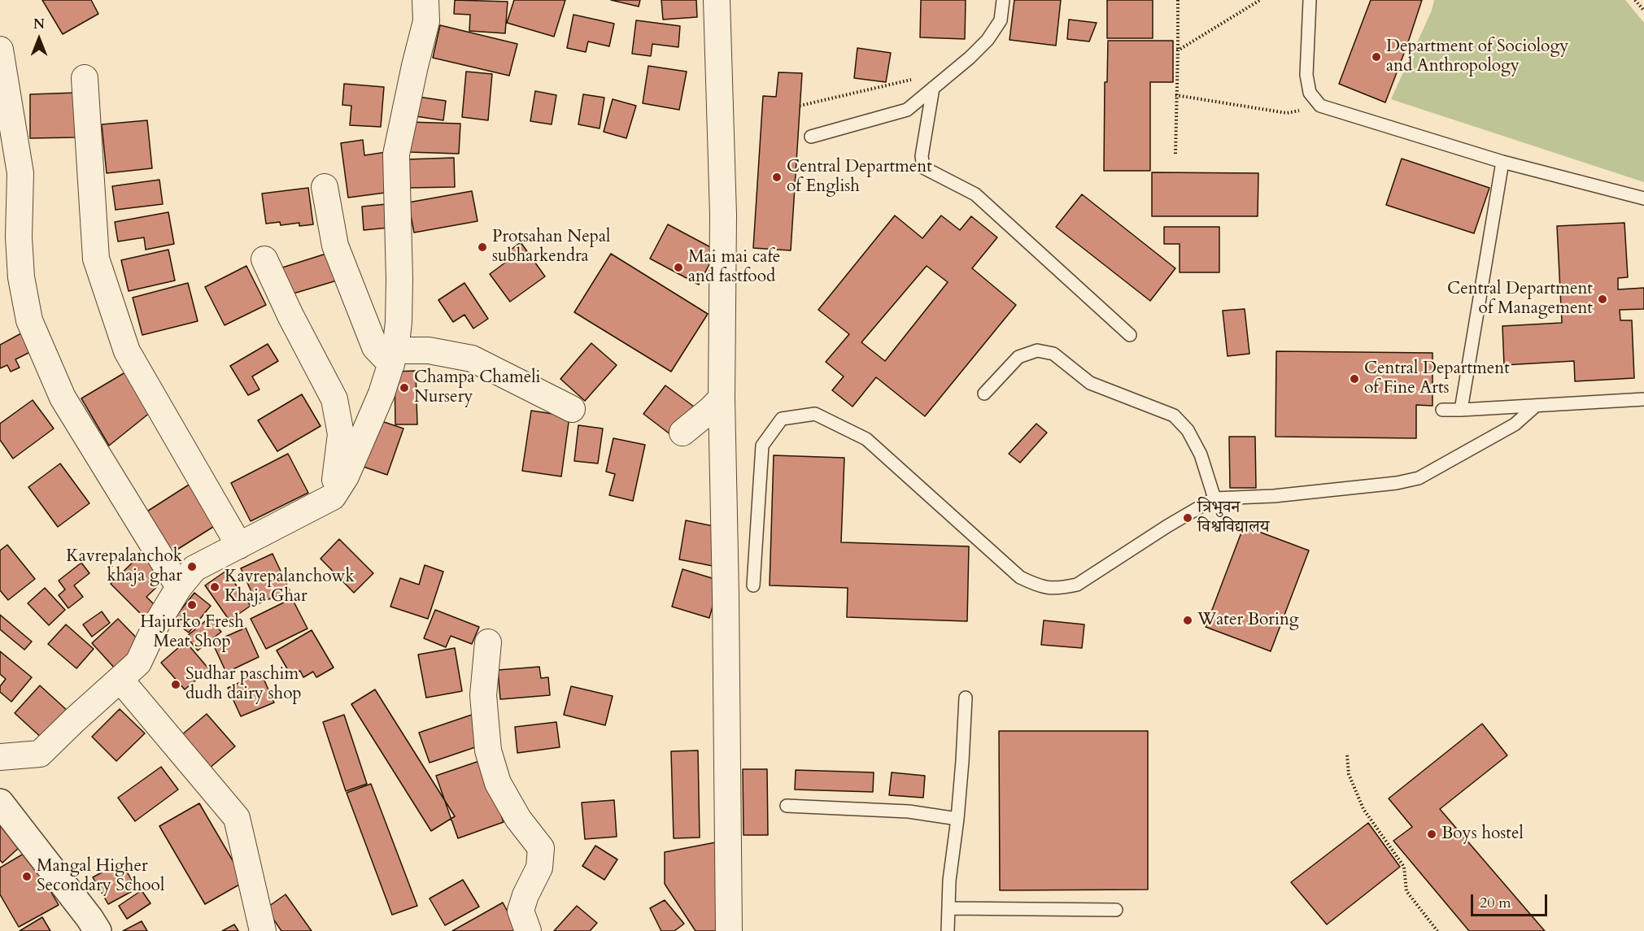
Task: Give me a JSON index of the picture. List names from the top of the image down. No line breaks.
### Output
{"places":["Department of Sociology and Anthropology","Central Department of English","Protsahan Nepal subharkendra","Mai mai cafe and fastfood","Central Department of Management","Central Department of Fine Arts","Champa Chameli Nursery","त्रिभुवन विश्वविद्यालय","Kavrepalanchok khaja ghar","Kavrepalanchowk Khaja Ghar","Hajurko Fresh Meat Shop","Water Boring","Sudhar paschim dudh dairy shop","Boys hostel","Mangal Higher Secondary School"],"scale_bar":"20 m","north":"top"}
